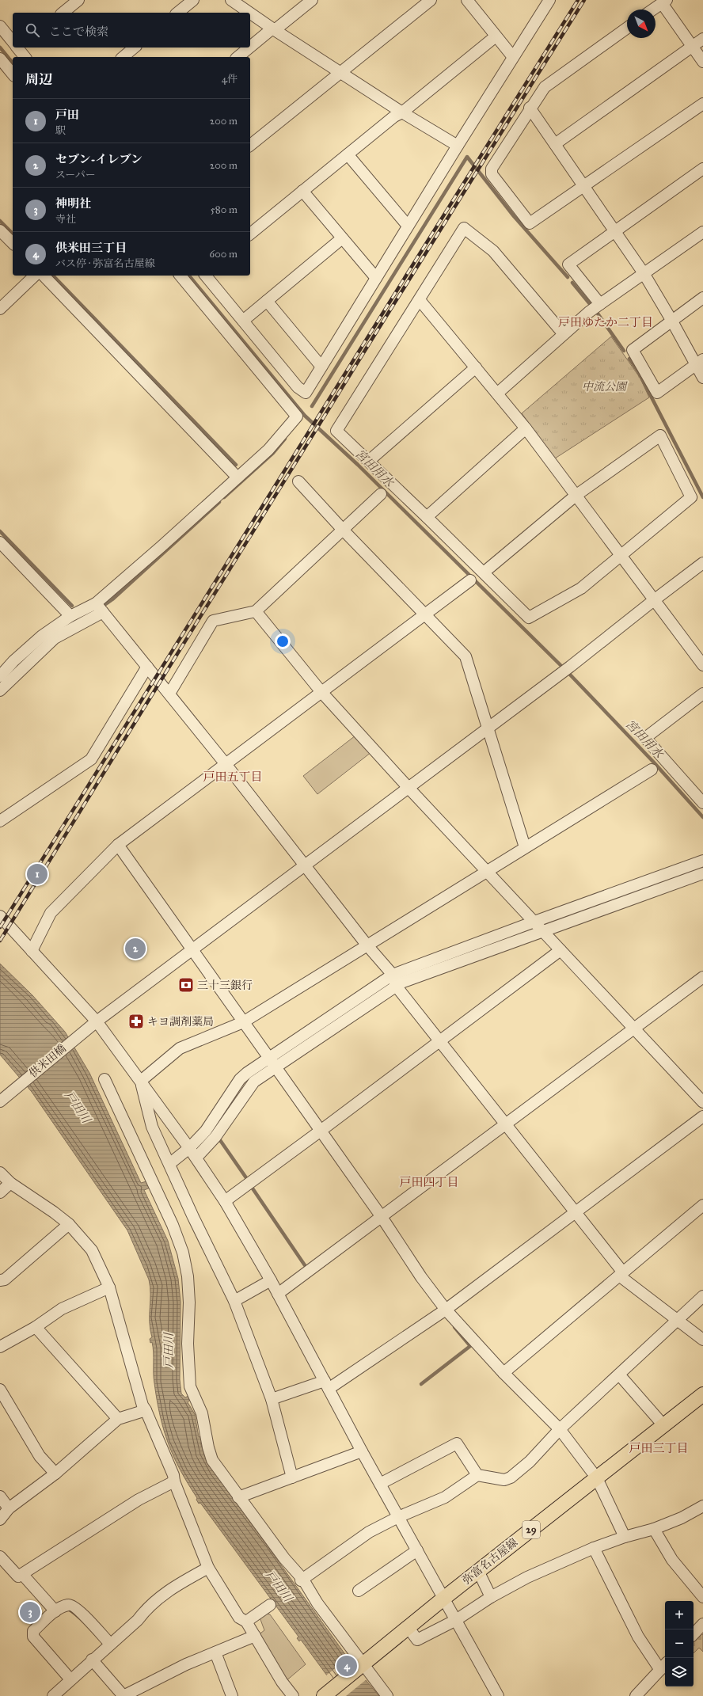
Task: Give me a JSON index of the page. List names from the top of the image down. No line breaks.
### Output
{"streets":{"main road":["29","弥富名古屋線"],"street":["供米田橋"]},"districts":["戸田ゆたか二丁目","戸田五丁目","戸田四丁目","戸田三丁目"],"water":["宮田用水","戸田川"],"parks":["中流公園"],"places":{"bank":["三十三銀行"],"pharmacy":["キヨ調剤薬局"]},"north":"bottom right","page":{"search":"ここで検索","heading":["周辺","4件"],"list":[{"mark":"1","name":"戸田","note":"駅","value":"200 m"},{"mark":"2","name":"セブン-イレブン","note":"スーパー","value":"200 m"},{"mark":"3","name":"神明社","note":"寺社","value":"580 m"},{"mark":"4","name":"供米田三丁目","note":"バス停 · 弥富名古屋線","value":"600 m"}],"pins":["1","2","3","4"],"map_buttons":["+","−"]}}
